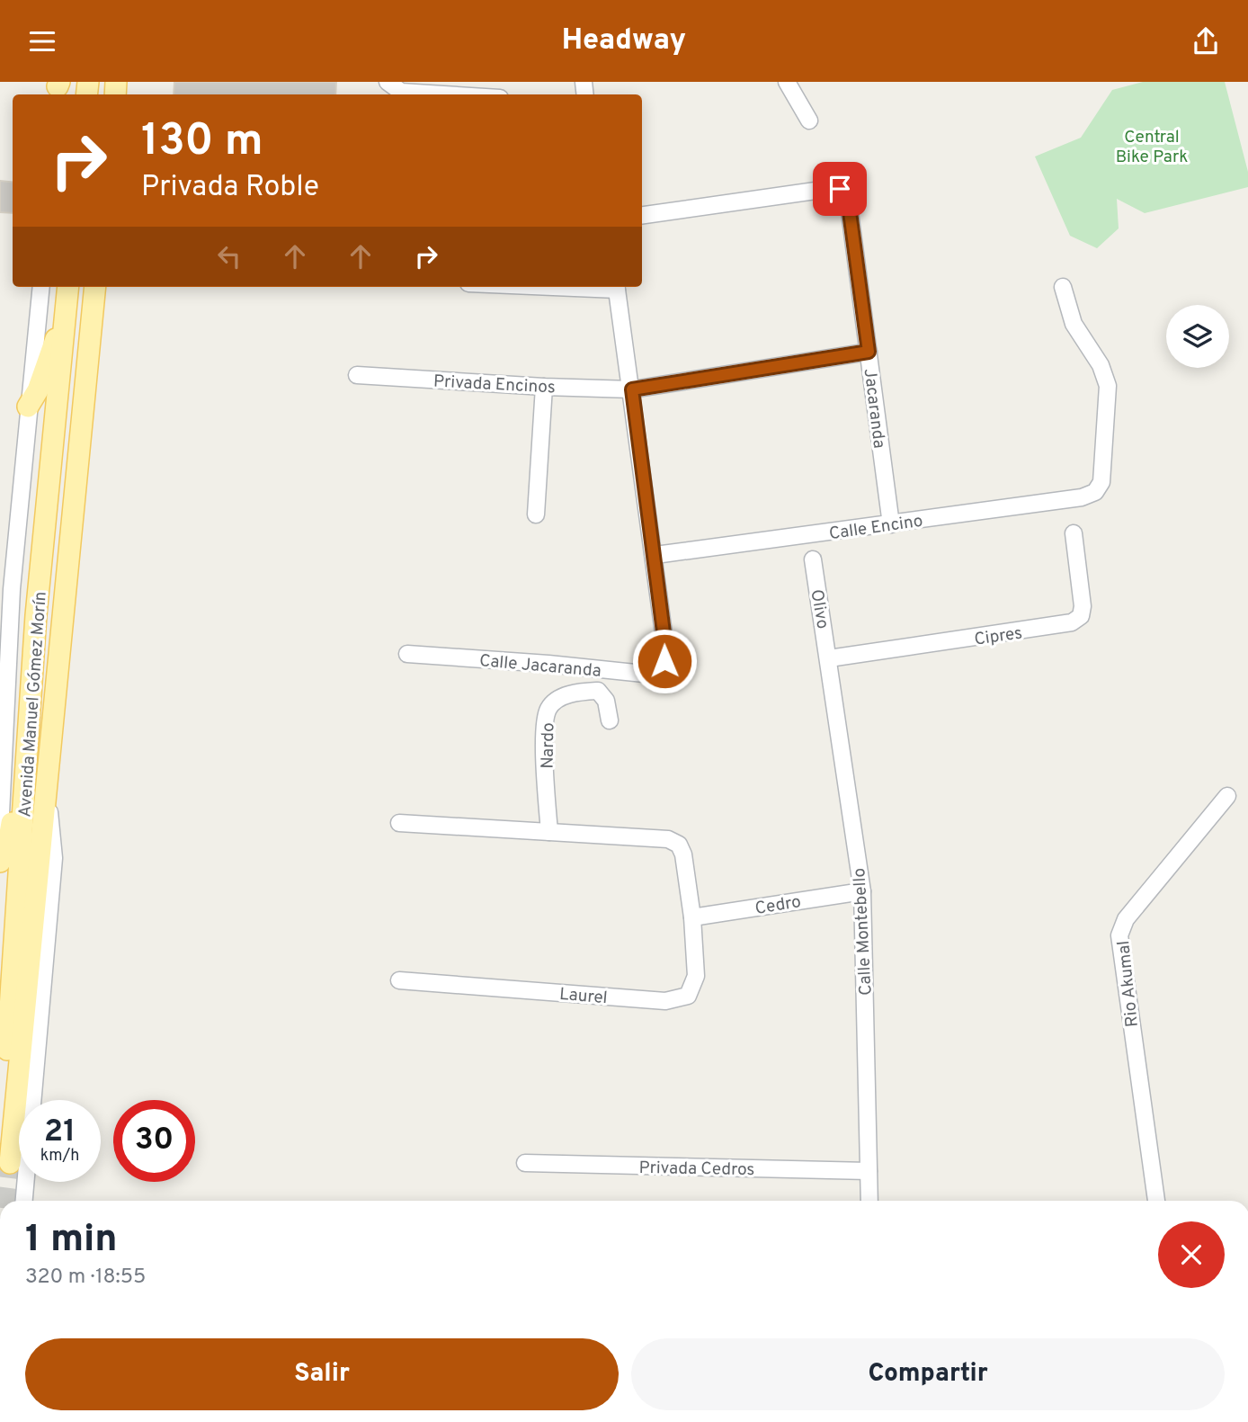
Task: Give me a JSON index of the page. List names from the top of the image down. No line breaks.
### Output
{"streets":{"main road":["Avenida Manuel Gómez Morín"],"street":["Privada Encinos","Jacaranda","Calle Encino","Olivo","Cipres","Calle Jacaranda","Nardo","Cedro","Calle Montebello","Rio Akumal","Laurel","Privada Cedros"]},"crossings":[["Privada Encinos","Jacaranda"],["Privada Encinos","Calle Jacaranda"],["Jacaranda","Calle Encino"],["Calle Encino","Calle Jacaranda"],["Olivo","Cipres"],["Olivo","Calle Montebello"],["Cipres","Calle Montebello"],["Cedro","Calle Montebello"],["Cedro","Laurel"],["Calle Montebello","Privada Cedros"]],"parks":["Central Bike Park"],"page":{"header":"Headway","turn":["130 m","Privada Roble"],"speed":"21 km/h","limit":"30","heading":["1 min","320 m · 18:55"],"buttons":["Salir","Compartir"]}}
